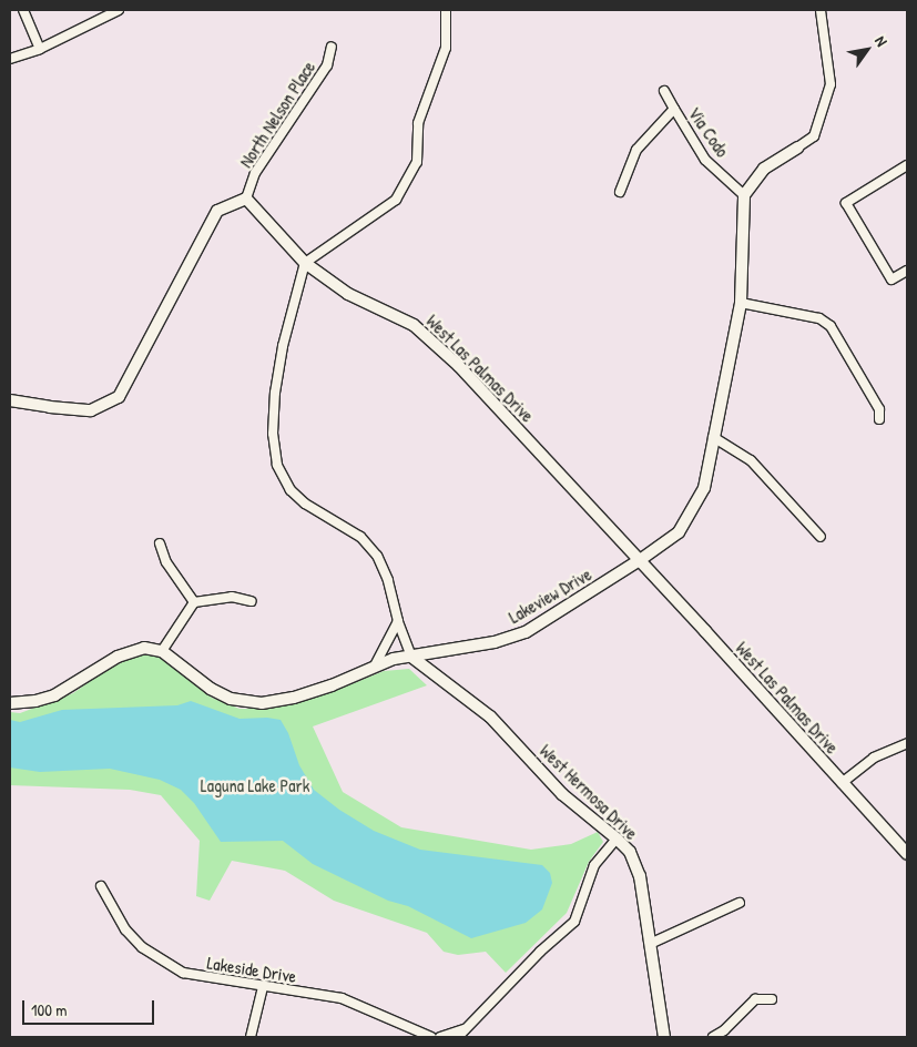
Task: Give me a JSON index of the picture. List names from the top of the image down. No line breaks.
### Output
{"streets":{"street":["North Nelson Place","Via Codo","West Las Palmas Drive","Lakeview Drive","West Hermosa Drive","Lakeside Drive"]},"crossings":[["North Nelson Place","West Las Palmas Drive"],["Via Codo","Lakeview Drive"],["West Las Palmas Drive","Lakeview Drive"],["Lakeview Drive","West Hermosa Drive"]],"parks":["Laguna Lake Park"],"scale_bar":"100 m","north":"top right"}
